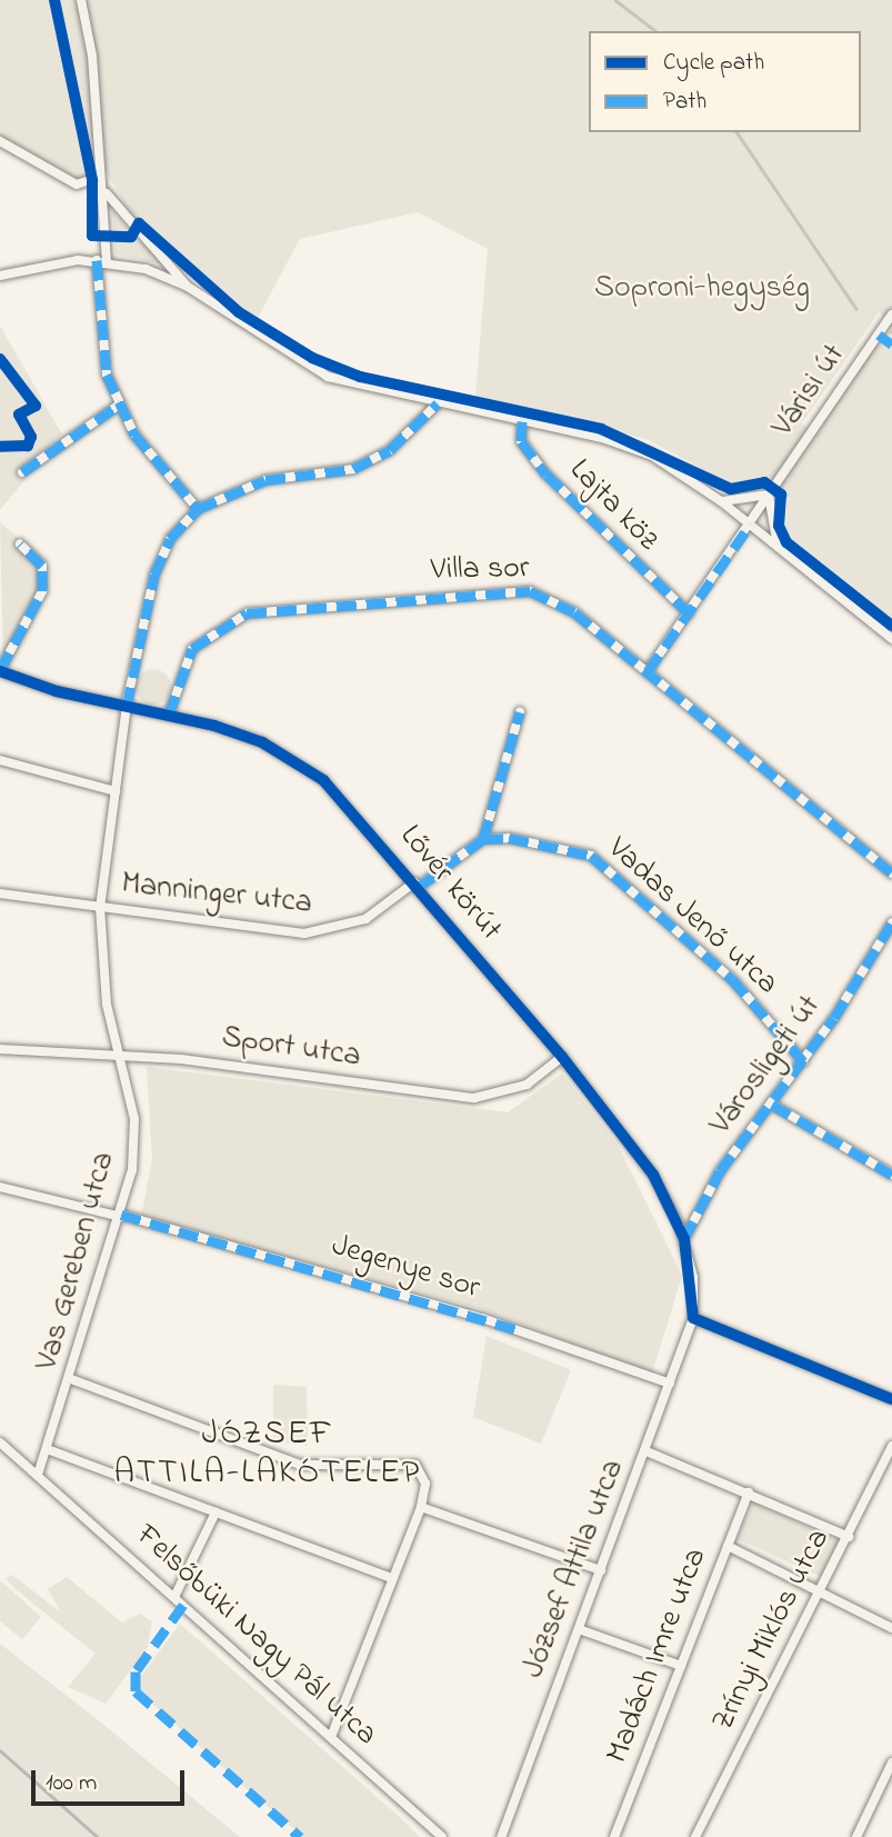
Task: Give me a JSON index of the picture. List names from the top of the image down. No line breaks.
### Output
{"streets":{"street":["Várisi út","Lajta köz","Villa sor","Lővér körút","Manninger utca","Vadas Jenő utca","Sport utca","Városligeti út","Vas Gereben utca","Jegenye sor","József Attila utca","Zrínyi Miklós utca","Felsőbüki Nagy Pál utca","Madách Imre utca"]},"crossings":[["Várisi út","Lajta köz"],["Várisi út","Villa sor"],["Villa sor","Lővér körút"],["Lővér körút","Manninger utca"],["Lővér körút","Sport utca"],["Lővér körút","Városligeti út"],["Lővér körút","Vas Gereben utca"],["Lővér körút","József Attila utca"],["Manninger utca","Vas Gereben utca"],["Vadas Jenő utca","Városligeti út"],["Sport utca","Vas Gereben utca"],["Vas Gereben utca","Jegenye sor"],["Vas Gereben utca","Felsőbüki Nagy Pál utca"],["Jegenye sor","József Attila utca"]],"districts":["JÓZSEF ATTILA-LAKÓTELEP"],"parks":["Soproni-hegység"],"legend":["Cycle path","Path"],"scale_bar":"100 m"}
